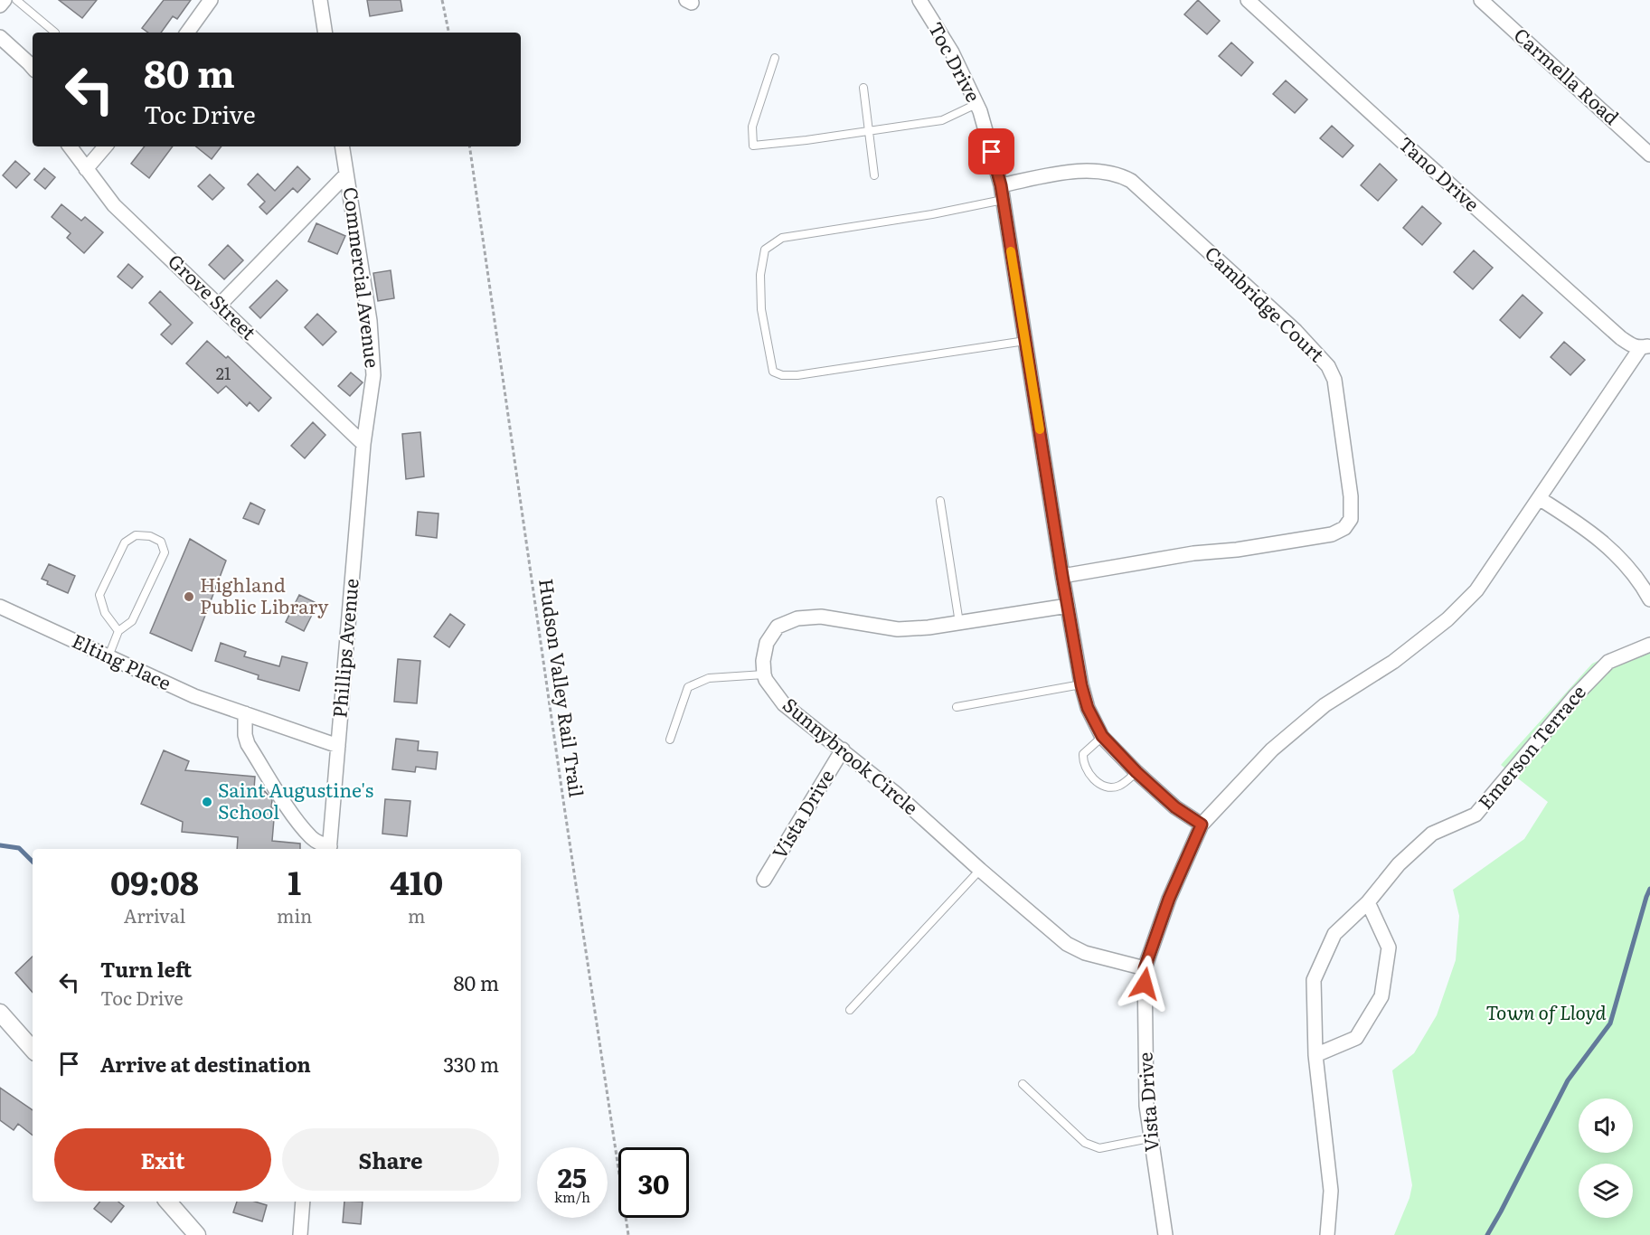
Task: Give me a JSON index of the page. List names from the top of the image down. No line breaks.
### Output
{"streets":{"street":["Toc Drive","Carmella Road","Tano Drive","Commercial Avenue","Grove Street","Cambridge Court","Phillips Avenue","Elting Place","Emerson Terrace","Sunnybrook Circle","Vista Drive"],"path":["Hudson Valley Rail Trail"]},"crossings":[["Toc Drive","Cambridge Court"],["Commercial Avenue","Grove Street"],["Commercial Avenue","Phillips Avenue"],["Grove Street","Phillips Avenue"],["Phillips Avenue","Elting Place"],["Sunnybrook Circle","Vista Drive"]],"parks":["Town of Lloyd"],"places":["Highland Public Library","Saint Augustine's School"],"house_numbers":["21"],"page":{"turn":["80 m","Toc Drive"],"eta":["09:08","Arrival","1","min","410","m"],"list":[{"name":"Turn left","note":"Toc Drive","value":"80 m"},{"name":"Arrive at destination","value":"330 m"}],"buttons":["Exit","Share"],"speed":"25 km/h","limit":"30"}}
